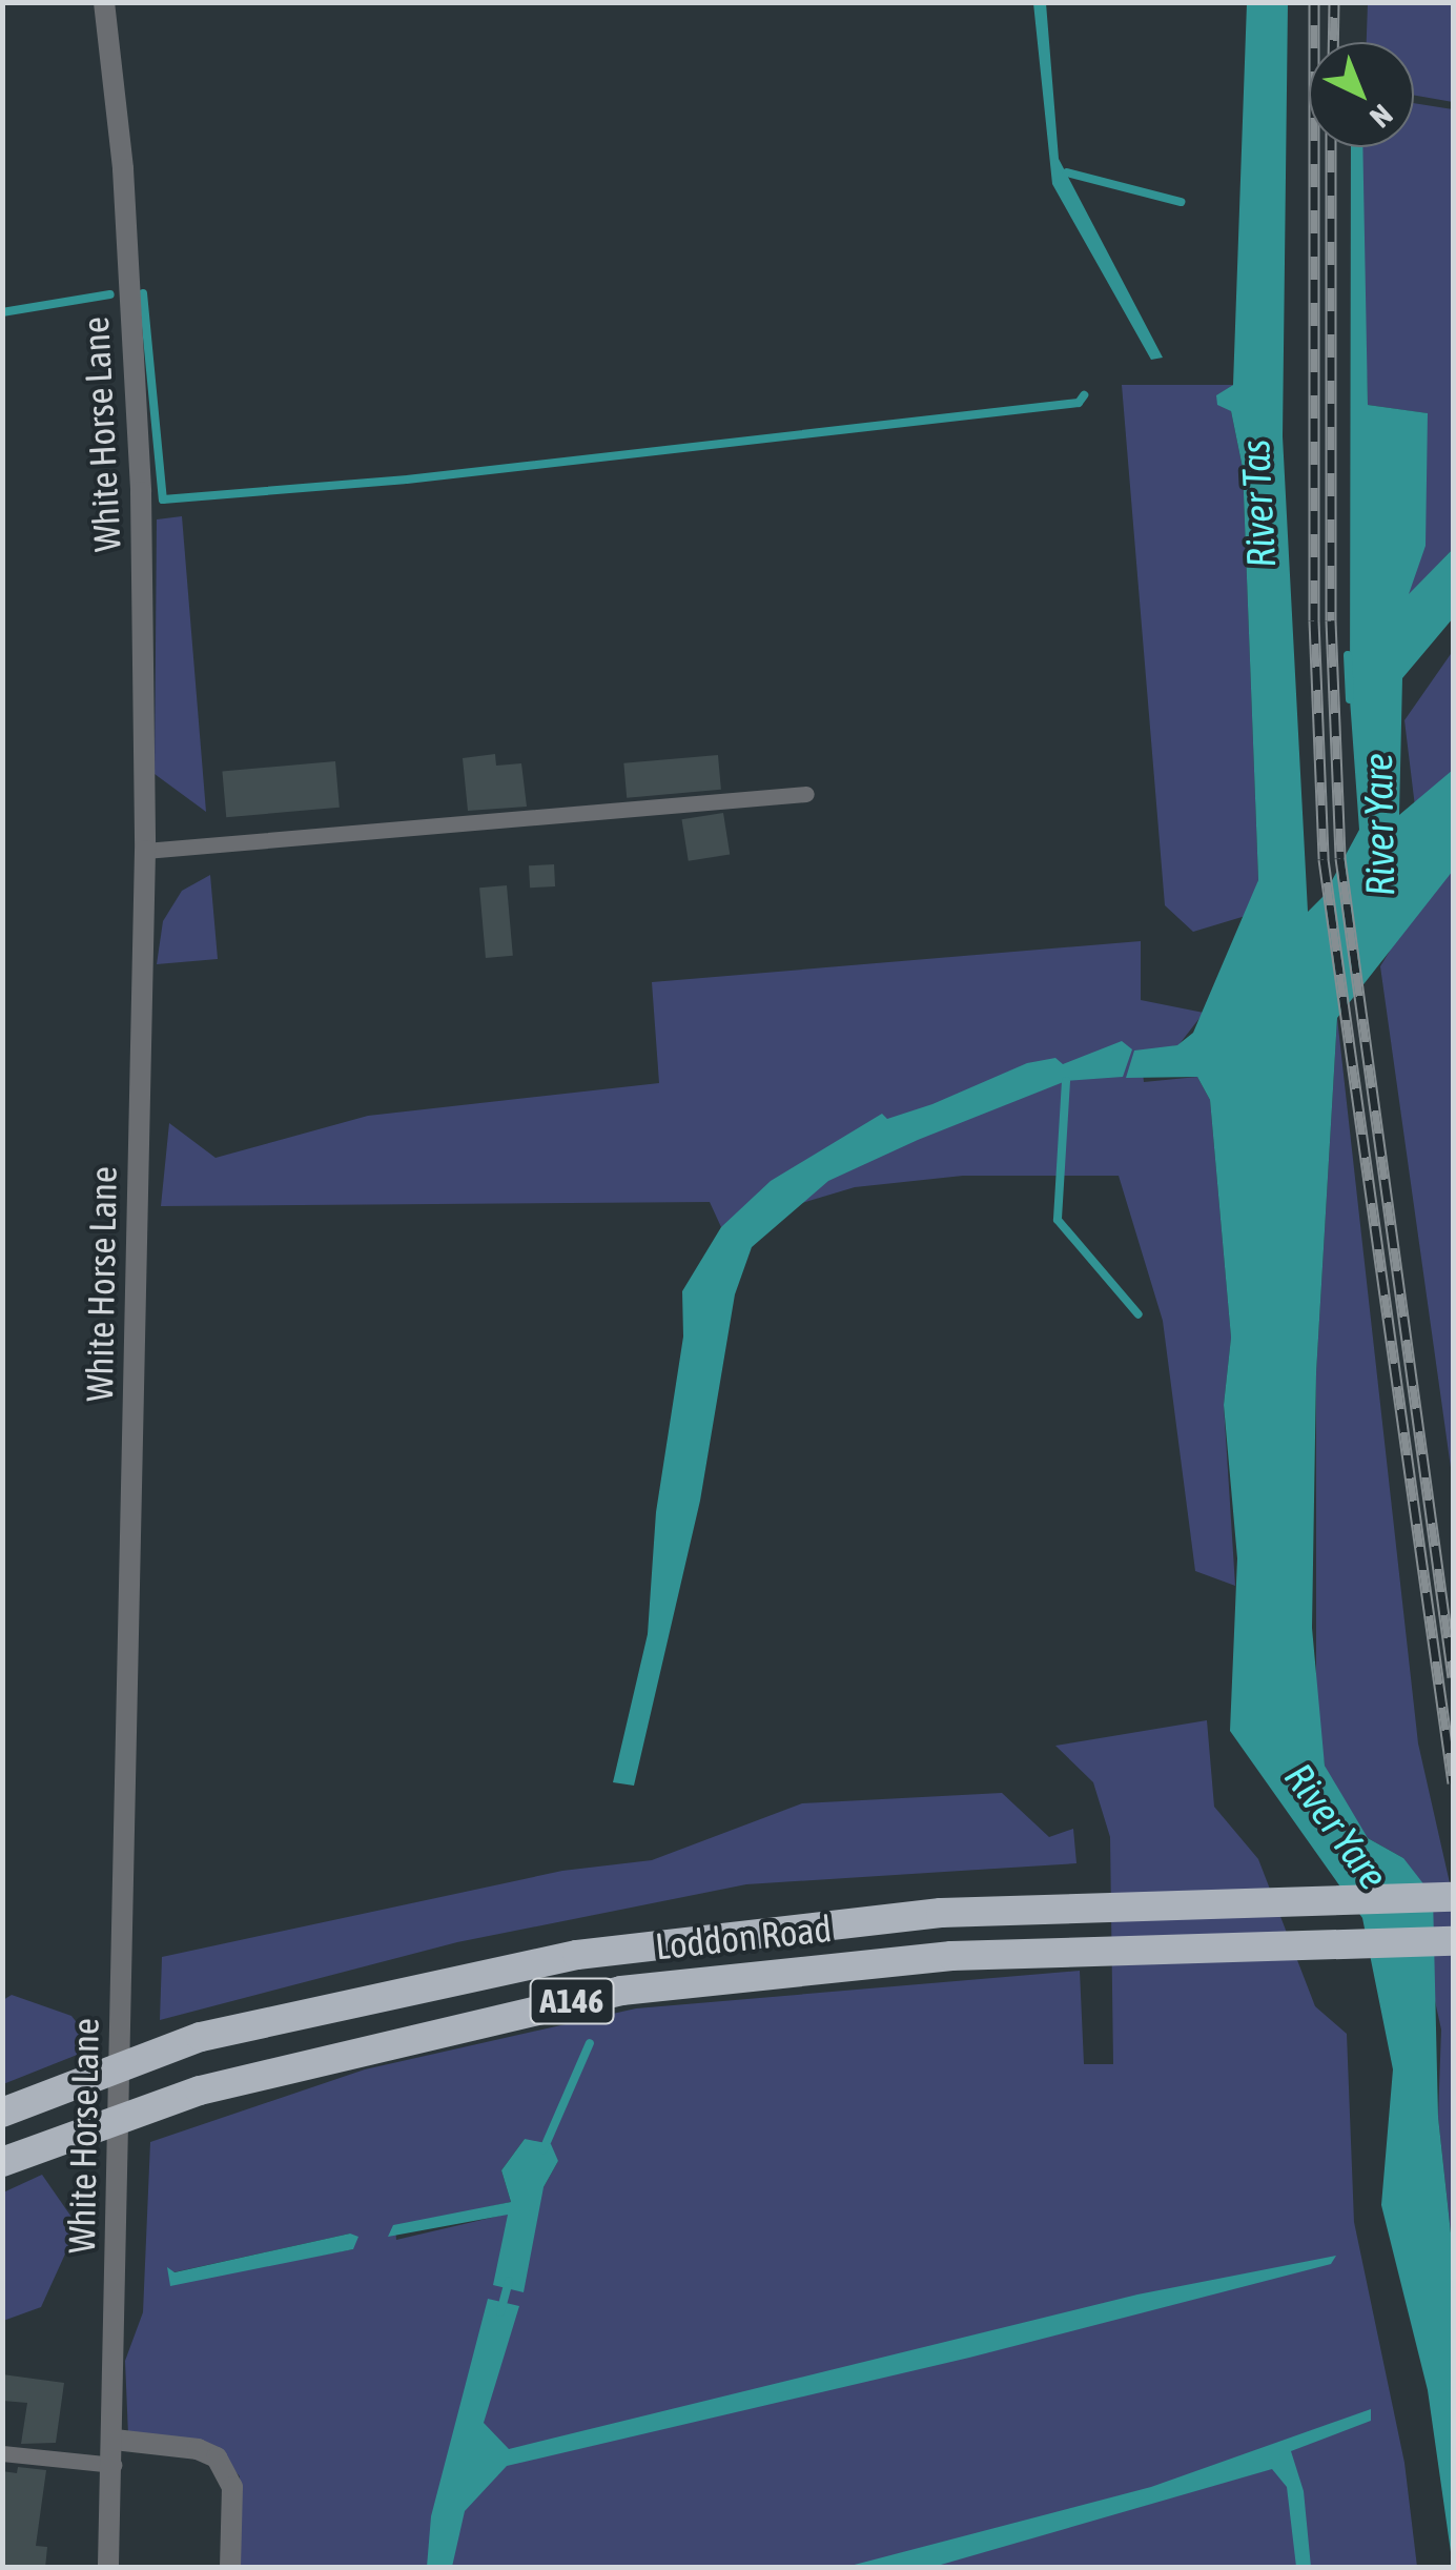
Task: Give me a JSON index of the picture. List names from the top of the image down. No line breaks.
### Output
{"streets":{"highway":["Loddon Road","A146"],"street":["White Horse Lane"]},"water":["River Tas","River Yare"],"north":"bottom right"}
